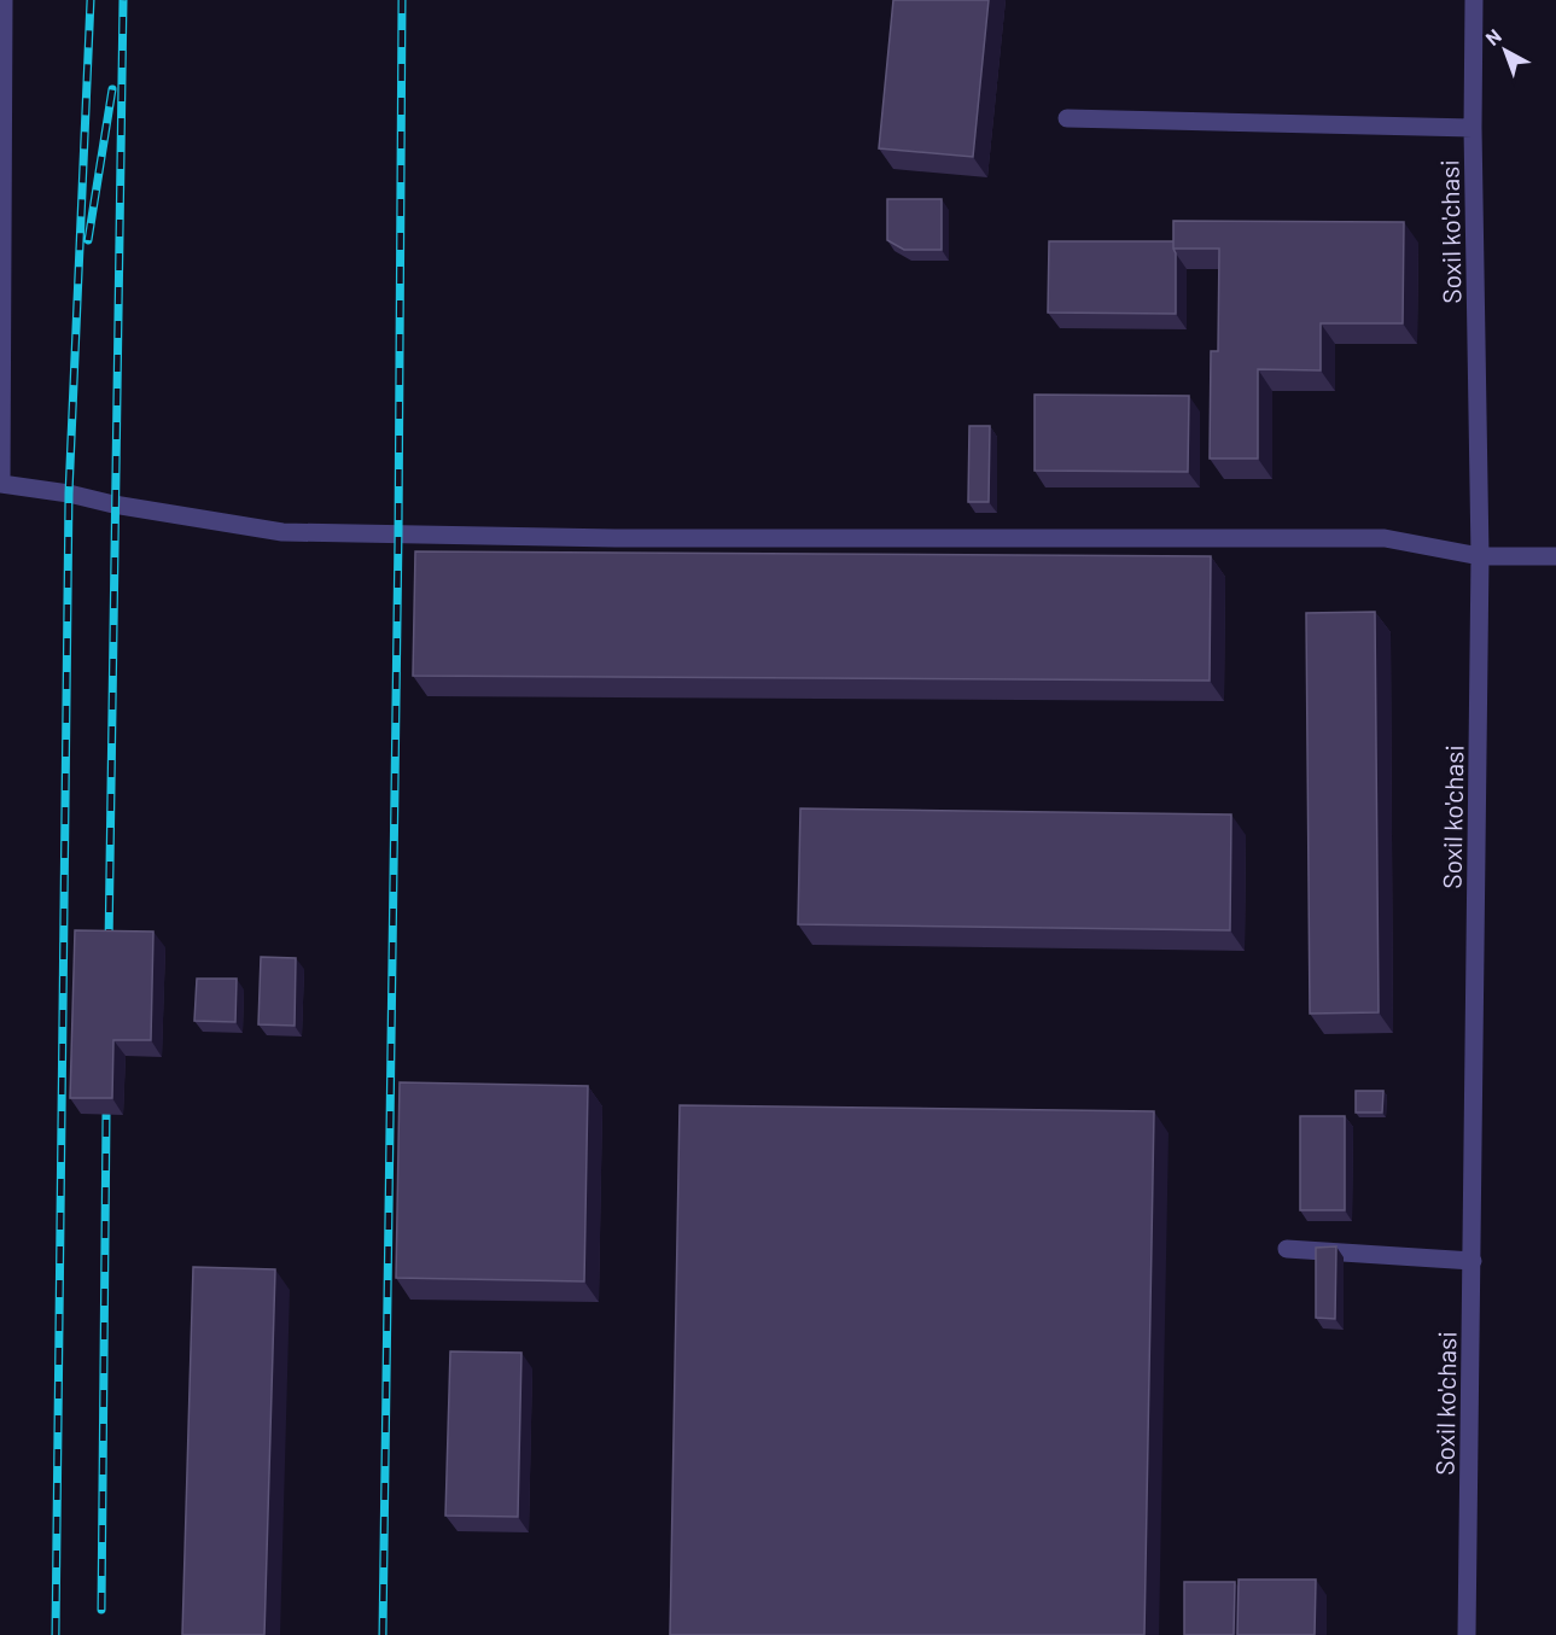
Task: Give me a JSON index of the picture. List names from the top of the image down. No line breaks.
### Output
{"streets":{"street":["Soxil ko'chasi"]},"north":"top left"}
